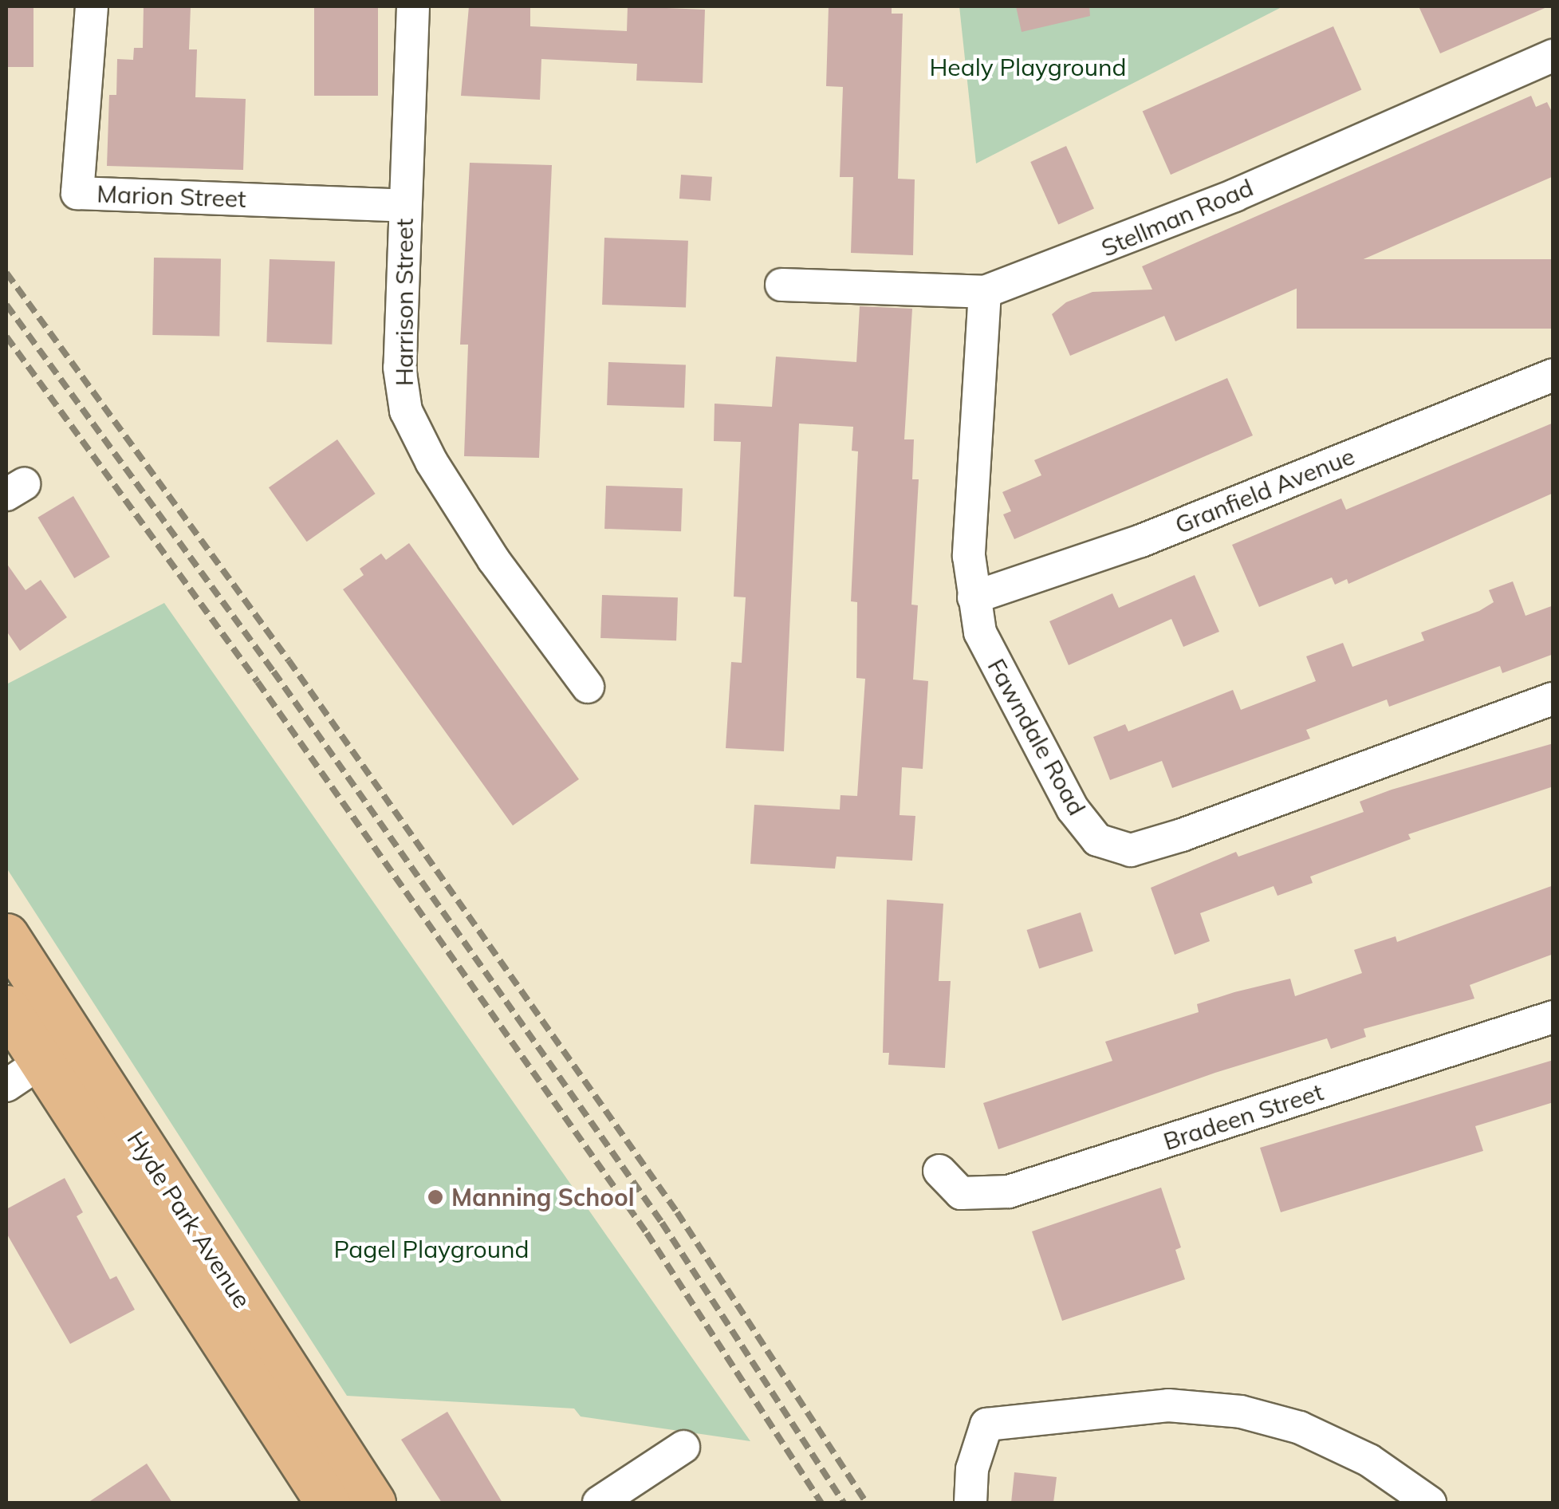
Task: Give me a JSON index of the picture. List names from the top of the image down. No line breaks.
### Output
{"streets":{"main road":["Hyde Park Avenue"],"street":["Marion Street","Stellman Road","Harrison Street","Granfield Avenue","Fawndale Road","Bradeen Street"]},"crossings":[["Marion Street","Harrison Street"],["Stellman Road","Fawndale Road"],["Granfield Avenue","Fawndale Road"]],"parks":["Healy Playground","Pagel Playground"],"places":["Manning School"]}
